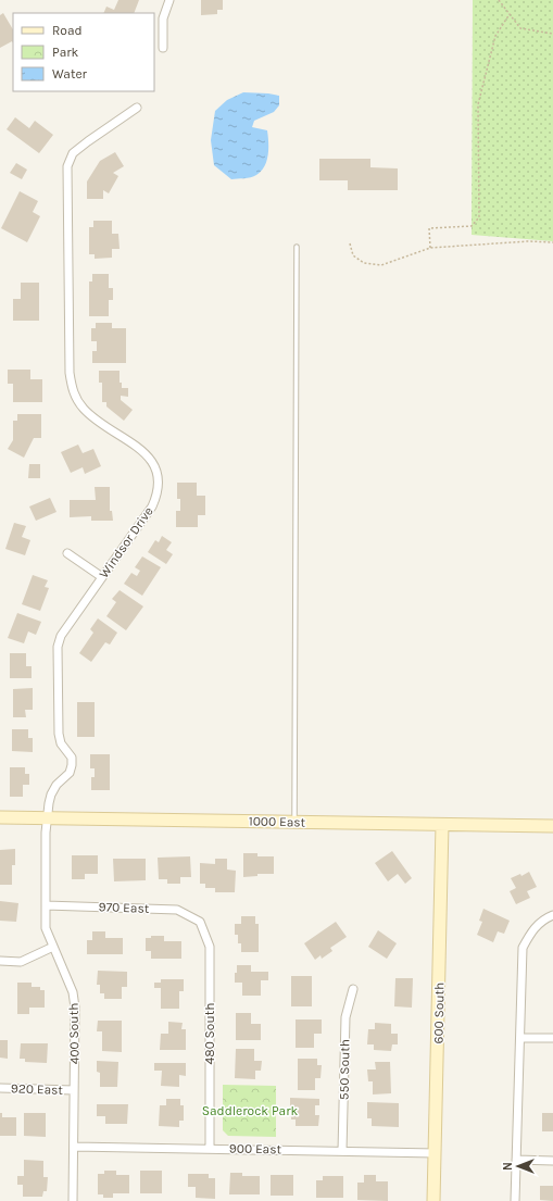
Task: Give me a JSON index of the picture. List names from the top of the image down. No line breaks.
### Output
{"streets":{"street":["Windsor Drive","1000 East","970 East","600 South","400 South","480 South","550 South","920 East","900 East"]},"crossings":[["Windsor Drive","1000 East"],["Windsor Drive","400 South"],["1000 East","600 South"],["1000 East","400 South"],["970 East","400 South"],["970 East","480 South"],["600 South","900 East"],["400 South","920 East"],["400 South","900 East"],["480 South","900 East"],["550 South","900 East"]],"parks":["Saddlerock Park"],"legend":["Road","Park","Water"],"north":"left"}
